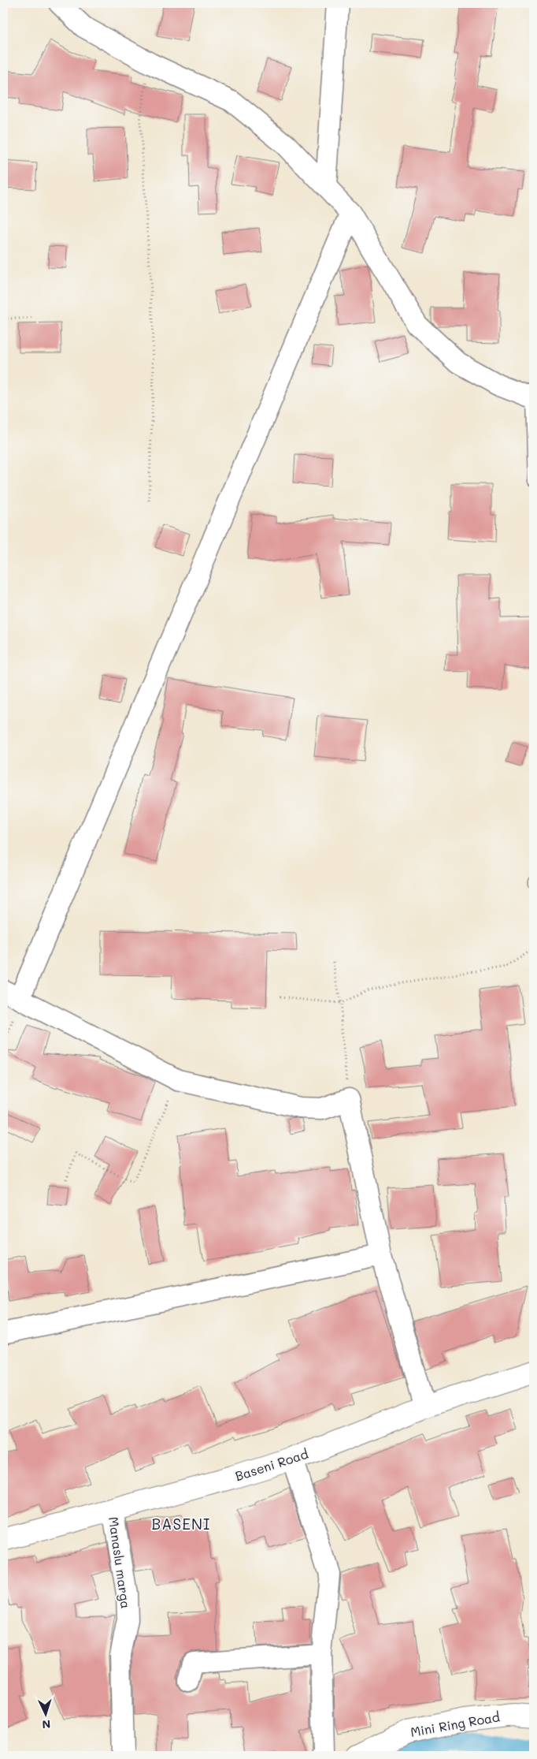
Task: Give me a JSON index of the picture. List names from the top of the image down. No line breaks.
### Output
{"streets":{"street":["Baseni Road","Manaslu marga","Mini Ring Road"]},"crossings":[["Baseni Road","Manaslu marga"]],"districts":["BASENI"],"north":"bottom"}
